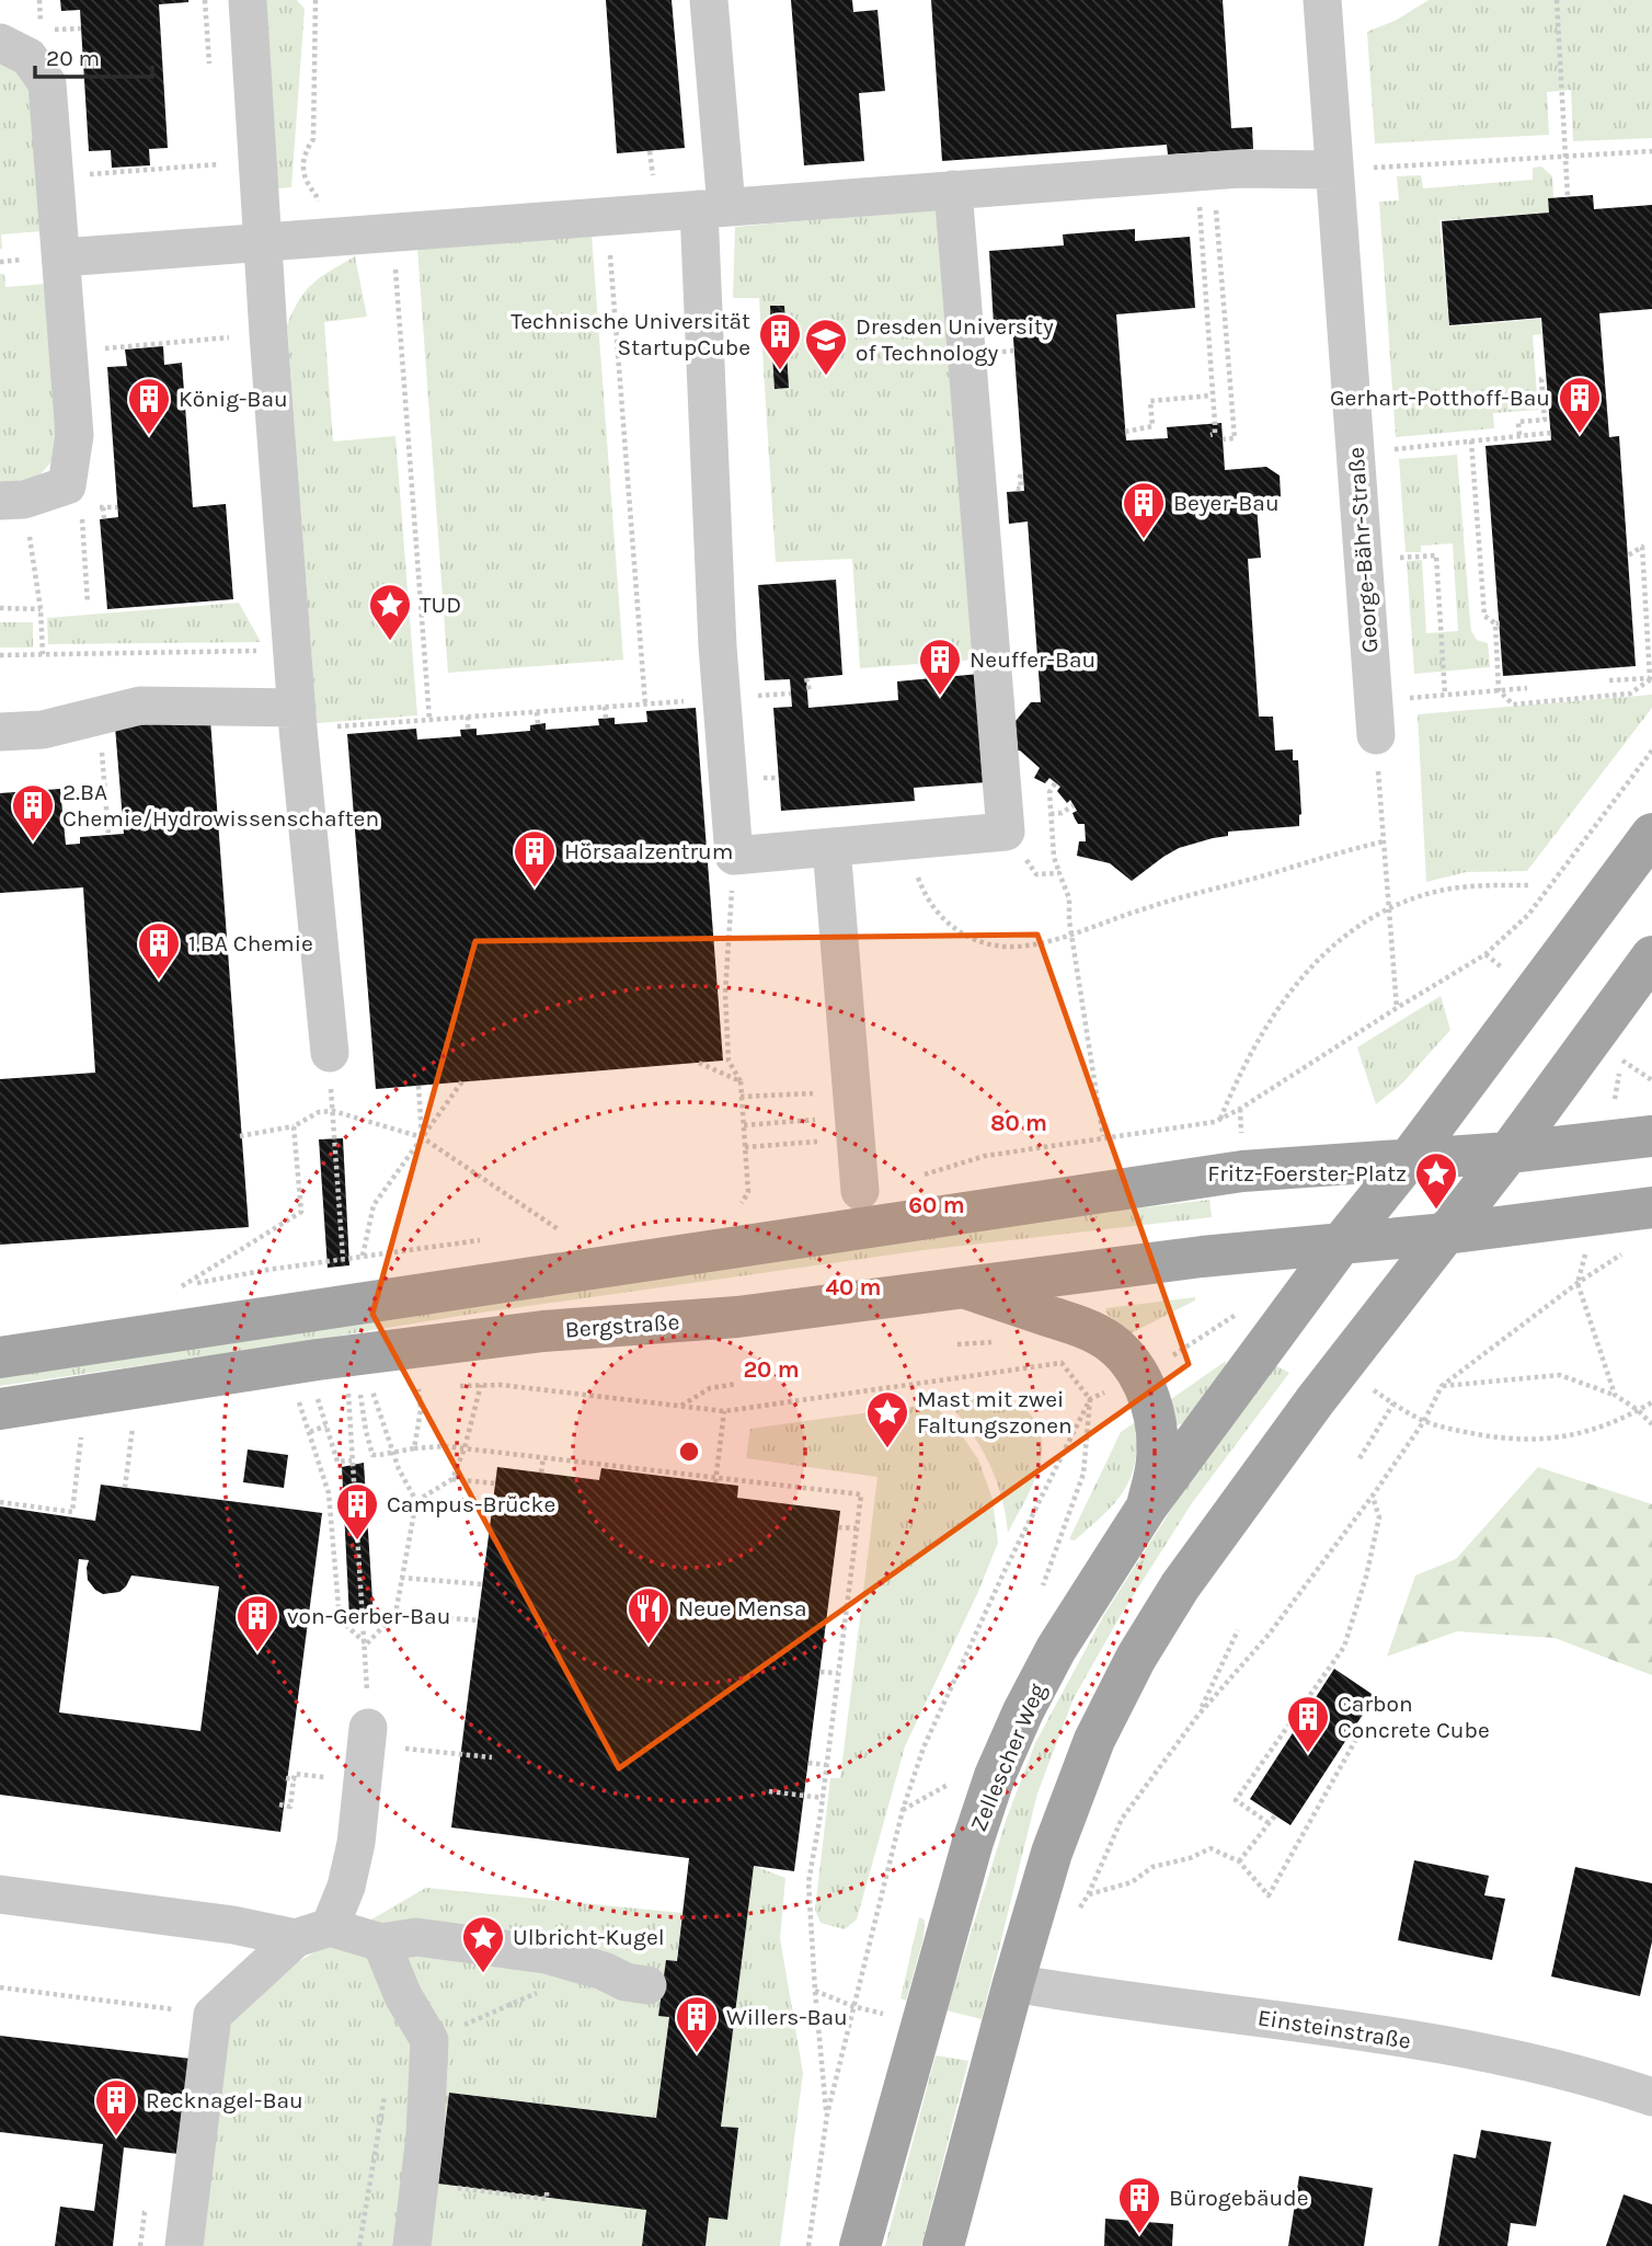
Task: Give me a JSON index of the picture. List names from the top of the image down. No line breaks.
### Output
{"streets":{"main road":["Bergstraße","Zellescher Weg"],"street":["George-Bähr-Straße","Einsteinstraße"]},"crossings":[["Bergstraße","Zellescher Weg"]],"places":{"building":["Technische Universität StartupCube","Gerhart-Potthoff-Bau","König-Bau","Beyer-Bau","Neuffer-Bau","2.BA Chemie/Hydrowissenschaften","Hörsaalzentrum","1.BA Chemie","Campus-Brücke","von-Gerber-Bau","Carbon Concrete Cube","Willers-Bau","Recknagel-Bau","Bürogebäude"],"school or university":["Dresden University of Technology"],"place":["TUD","Fritz-Foerster-Platz","Mast mit zwei Faltungszonen","Ulbricht-Kugel"],"restaurant":["Neue Mensa"]},"scale_bar":"20 m","rings":["80 m","60 m","40 m","20 m"]}
